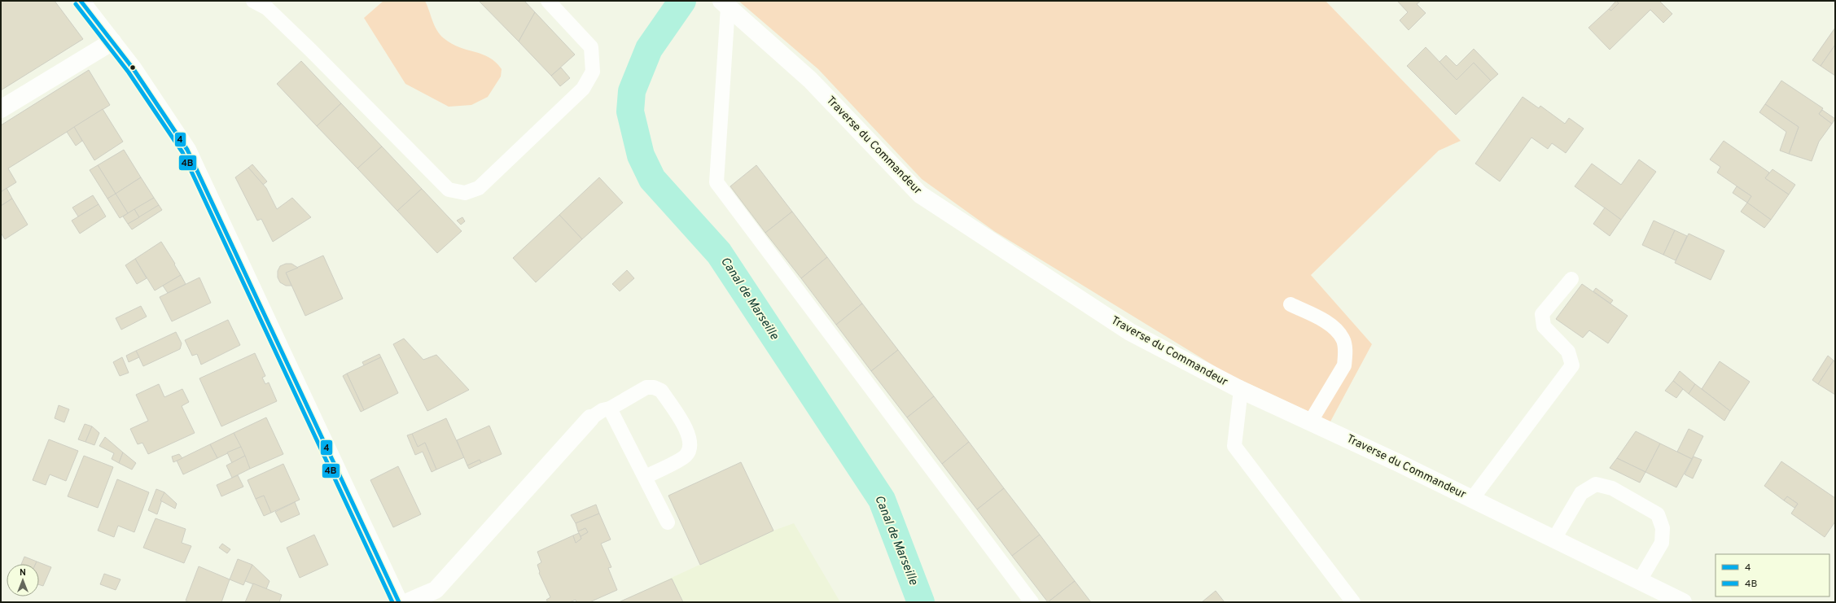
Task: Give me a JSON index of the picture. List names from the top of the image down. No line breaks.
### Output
{"streets":{"street":["Traverse du Commandeur"]},"water":["Canal de Marseille"],"lines":["transit line 4","transit line 4B"],"legend":["4","4B"],"north":"top"}
